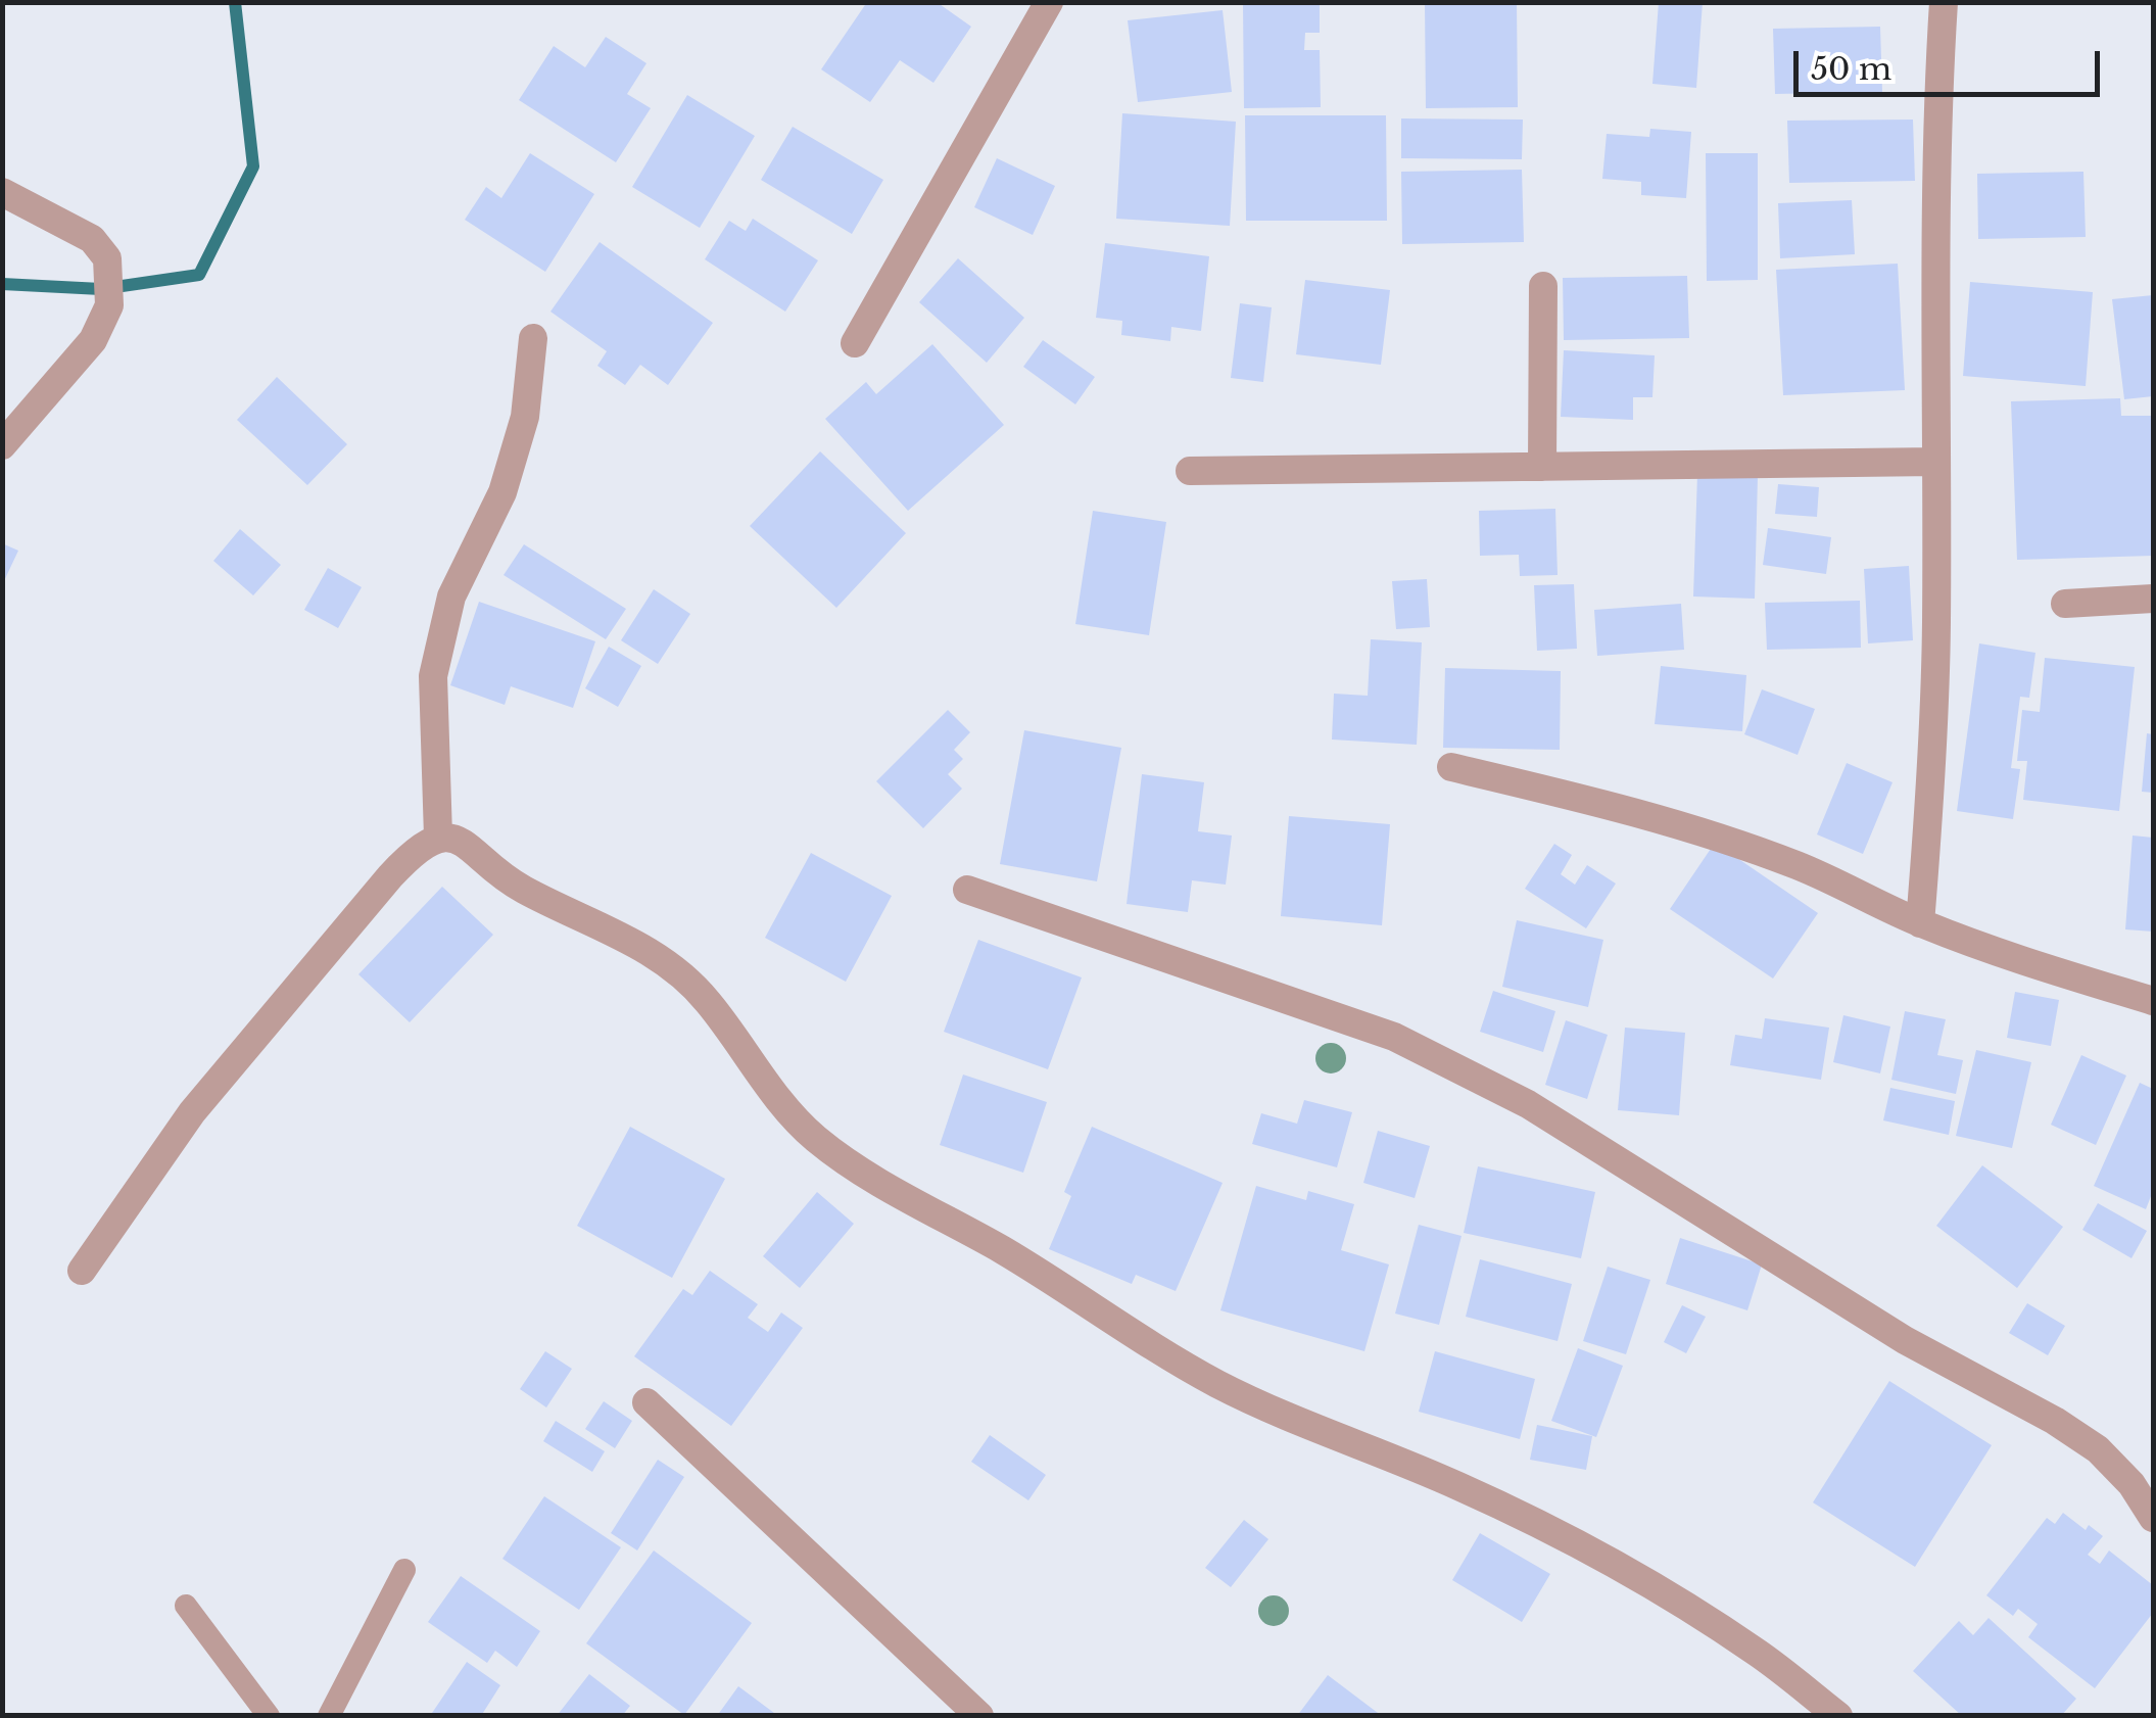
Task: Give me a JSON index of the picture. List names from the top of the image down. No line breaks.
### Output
{"scale_bar":"50 m"}
